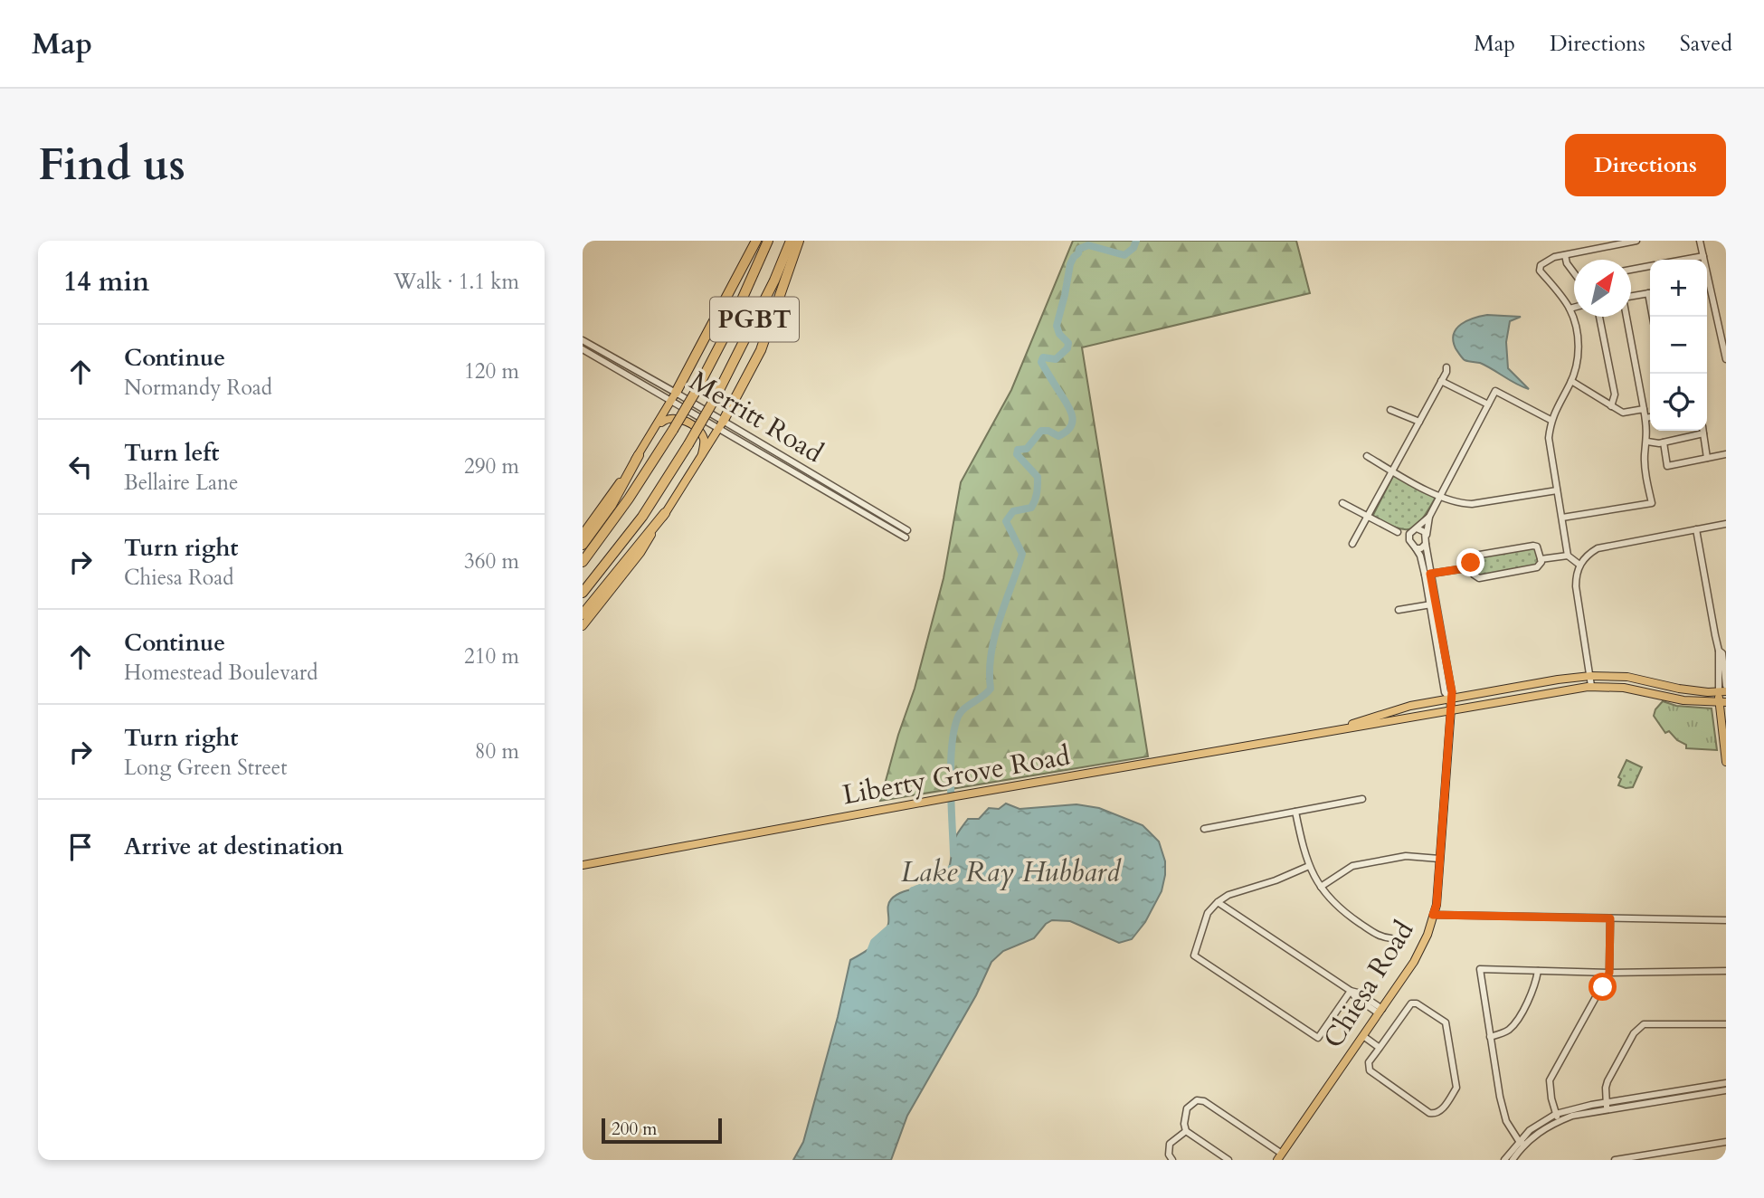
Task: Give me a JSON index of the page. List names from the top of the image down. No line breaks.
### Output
{"streets":{"highway":["PGBT"],"main road":["Liberty Grove Road","Chiesa Road"],"street":["Merritt Road"]},"crossings":[["Liberty Grove Road","Chiesa Road"]],"water":["Lake Ray Hubbard"],"scale_bar":"200 m","north":"top right","page":{"header":"Map","nav":["Map","Directions","Saved"],"buttons":"Directions","title":"Find us","heading":["14 min","Walk · 1.1 km"],"map_buttons":["+","−"],"list":[["Continue","Normandy Road","120 m"],["Turn left","Bellaire Lane","290 m"],["Turn right","Chiesa Road","360 m"],["Continue","Homestead Boulevard","210 m"],["Turn right","Long Green Street","80 m"],"Arrive at destination"],"scale":"200 m"}}
